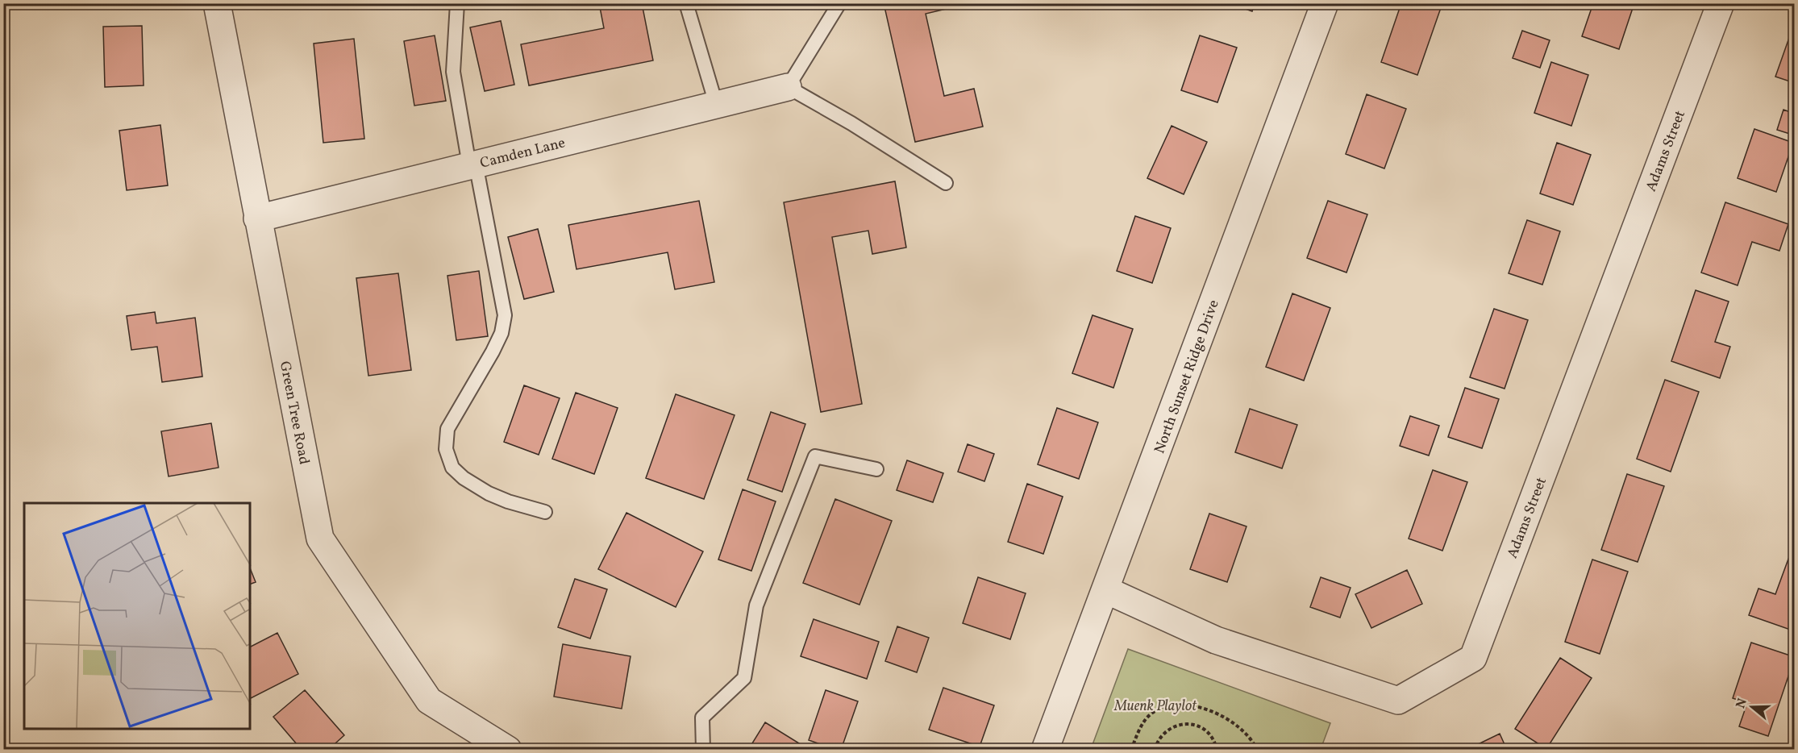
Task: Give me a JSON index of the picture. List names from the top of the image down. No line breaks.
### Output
{"streets":{"street":["Adams Street","Camden Lane","North Sunset Ridge Drive","Green Tree Road"]},"crossings":[["Adams Street","North Sunset Ridge Drive"],["Camden Lane","Green Tree Road"]],"parks":["Muenk Playlot"],"north":"left"}
